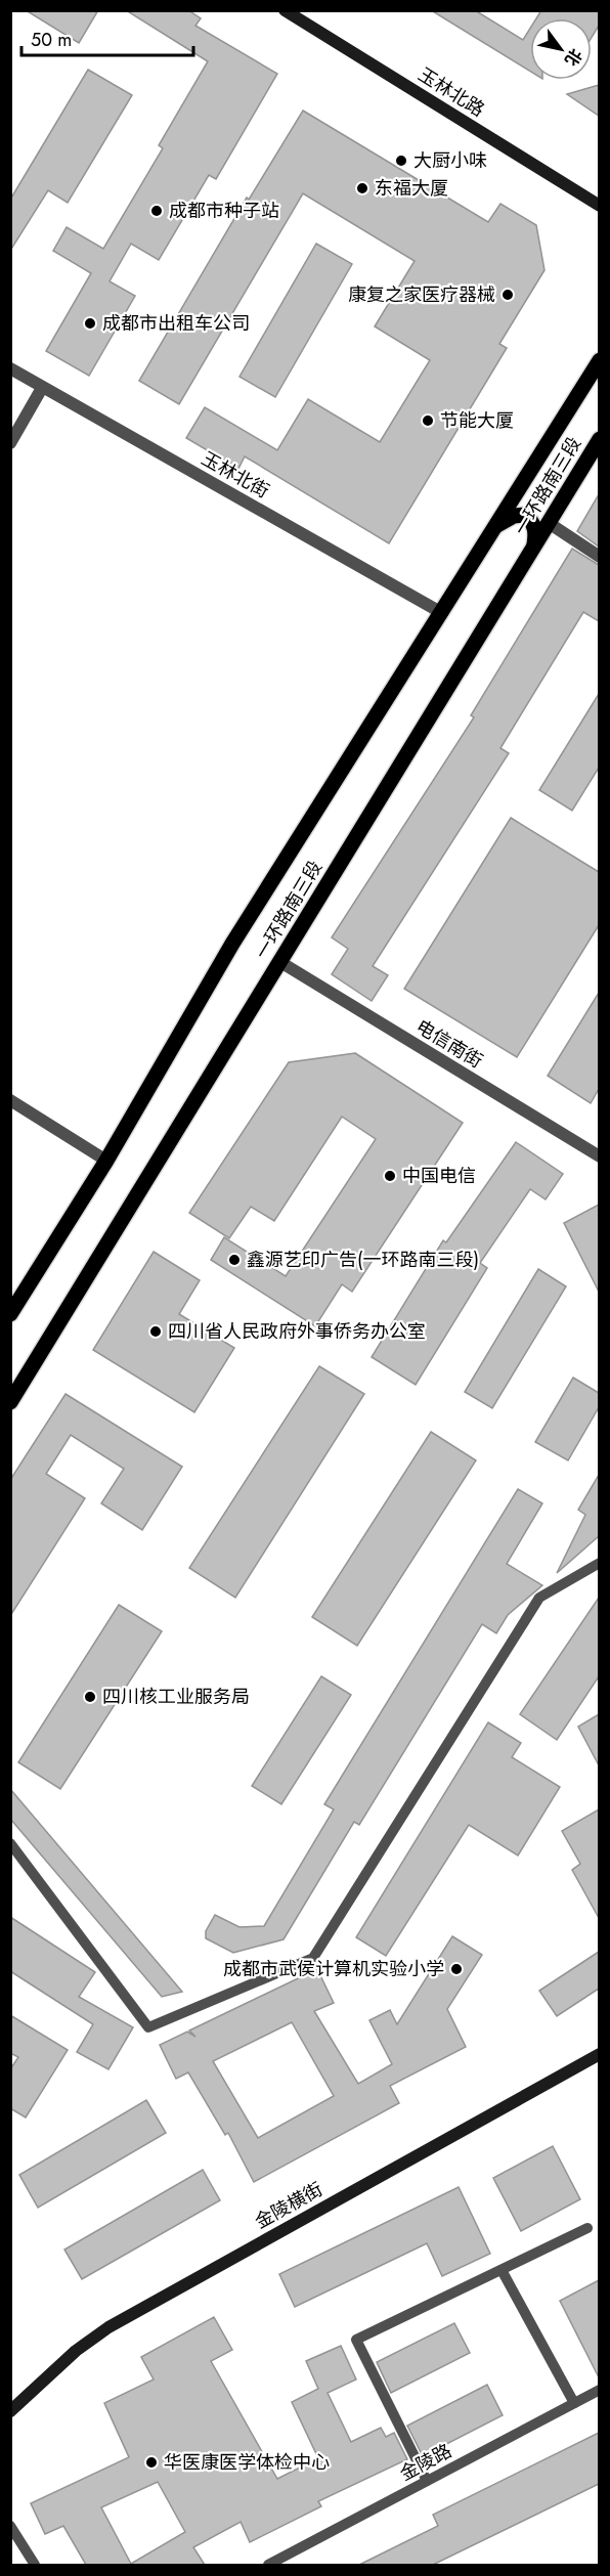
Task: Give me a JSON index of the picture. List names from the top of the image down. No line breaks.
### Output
{"streets":{"main road":["一环路南三段"],"street":["玉林北路","玉林北街","电信南街","金陵横街"],"lane":["金陵路"]},"crossings":[["玉林北街","一环路南三段"],["一环路南三段","电信南街"]],"places":["大厨小味","东福大厦","成都市种子站","康复之家医疗器械","成都市出租车公司","节能大厦","中国电信","鑫源艺印广告(一环路南三段)","四川省人民政府外事侨务办公室","四川核工业服务局","成都市武侯计算机实验小学","华医康医学体检中心"],"scale_bar":"50 m","north":"bottom right"}
